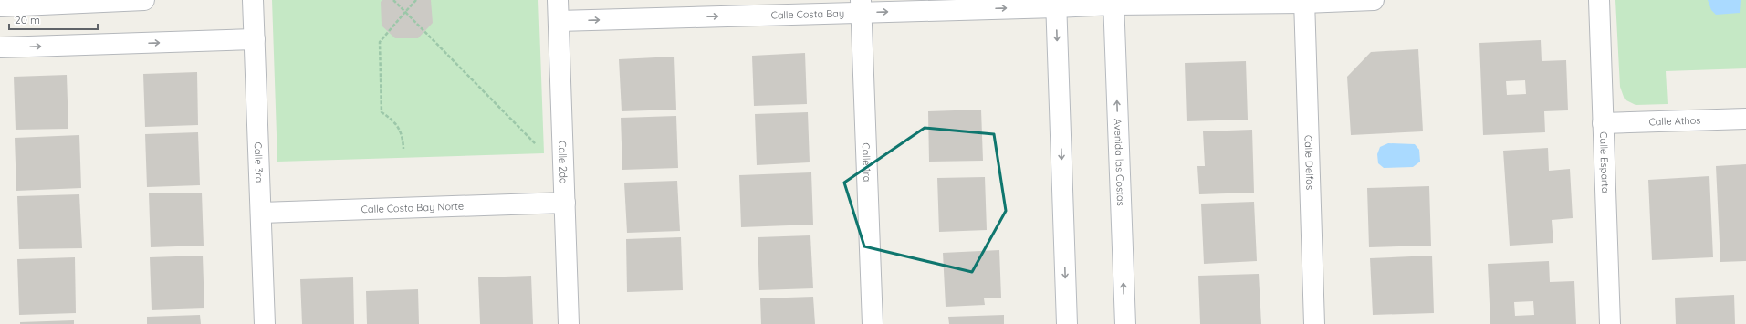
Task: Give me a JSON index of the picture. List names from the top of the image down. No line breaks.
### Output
{"streets":{"street":["Calle Costa Bay","Calle Athos","Calle 3ra","Calle 1ra","Avenida las Costas","Calle 2da","Calle Delfos","Calle Esparta","Calle Costa Bay Norte"]},"crossings":[["Calle Costa Bay","Calle 1ra"],["Calle Costa Bay","Avenida las Costas"],["Calle Costa Bay","Calle 2da"],["Calle Athos","Calle Esparta"],["Calle 3ra","Calle Costa Bay Norte"],["Calle 2da","Calle Costa Bay Norte"]],"one_way":["Calle Costa Bay"],"scale_bar":"20 m"}
